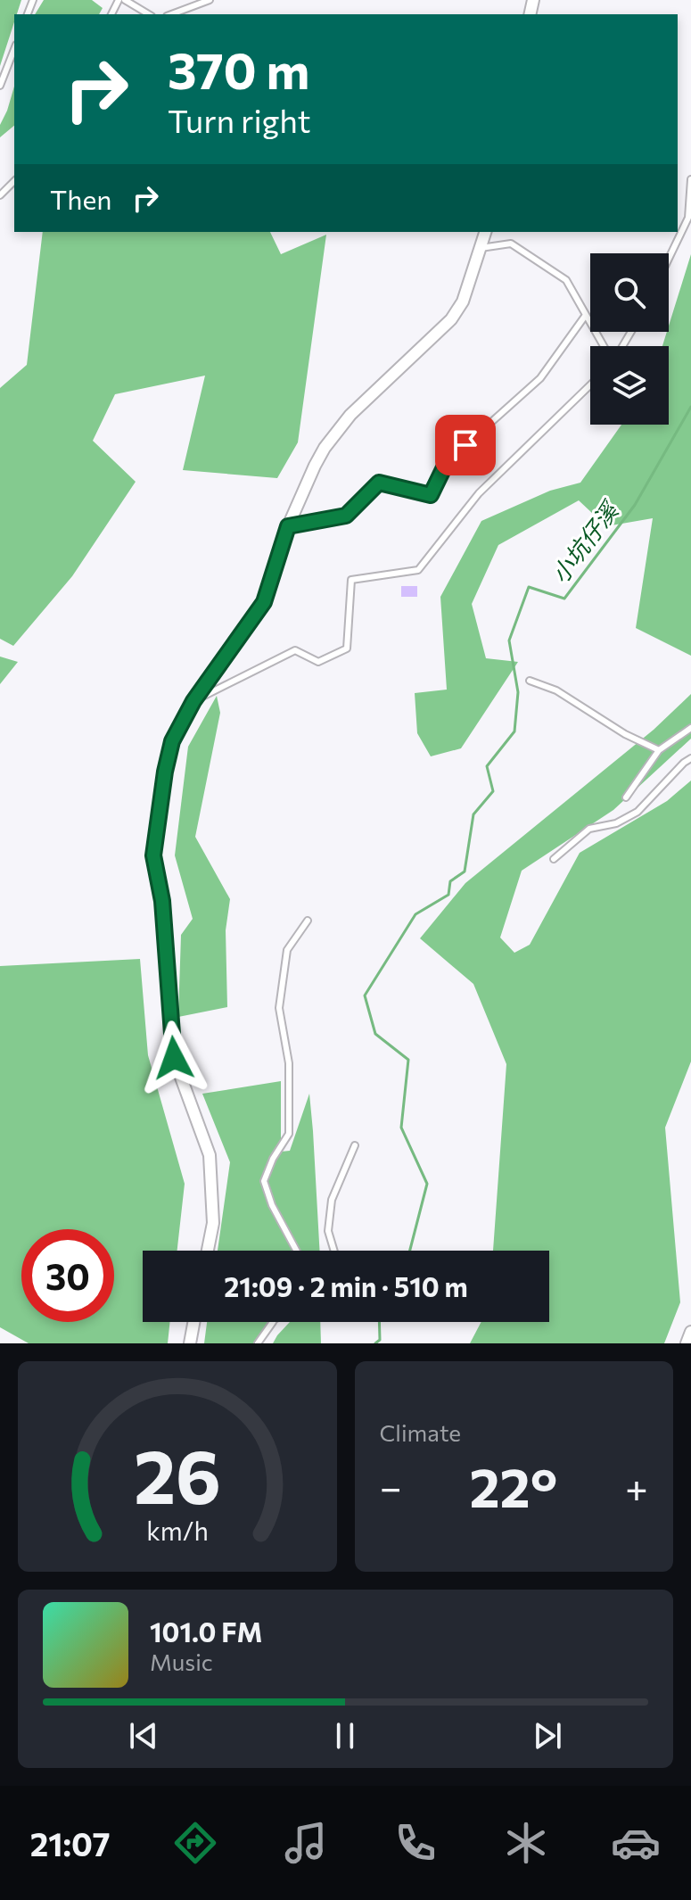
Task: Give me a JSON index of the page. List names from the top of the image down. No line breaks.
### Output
{"water":["小坑仔溪"],"page":{"turn":["370 m","Turn right"],"then":"Then","limit":"30","trip":"21:09 · 2 min · 510 m","tile":"Climate","heat":["−","22°","+"],"song":["101.0 FM","Music"],"tabs":"21:07","gauge":["26","km/h"]}}
